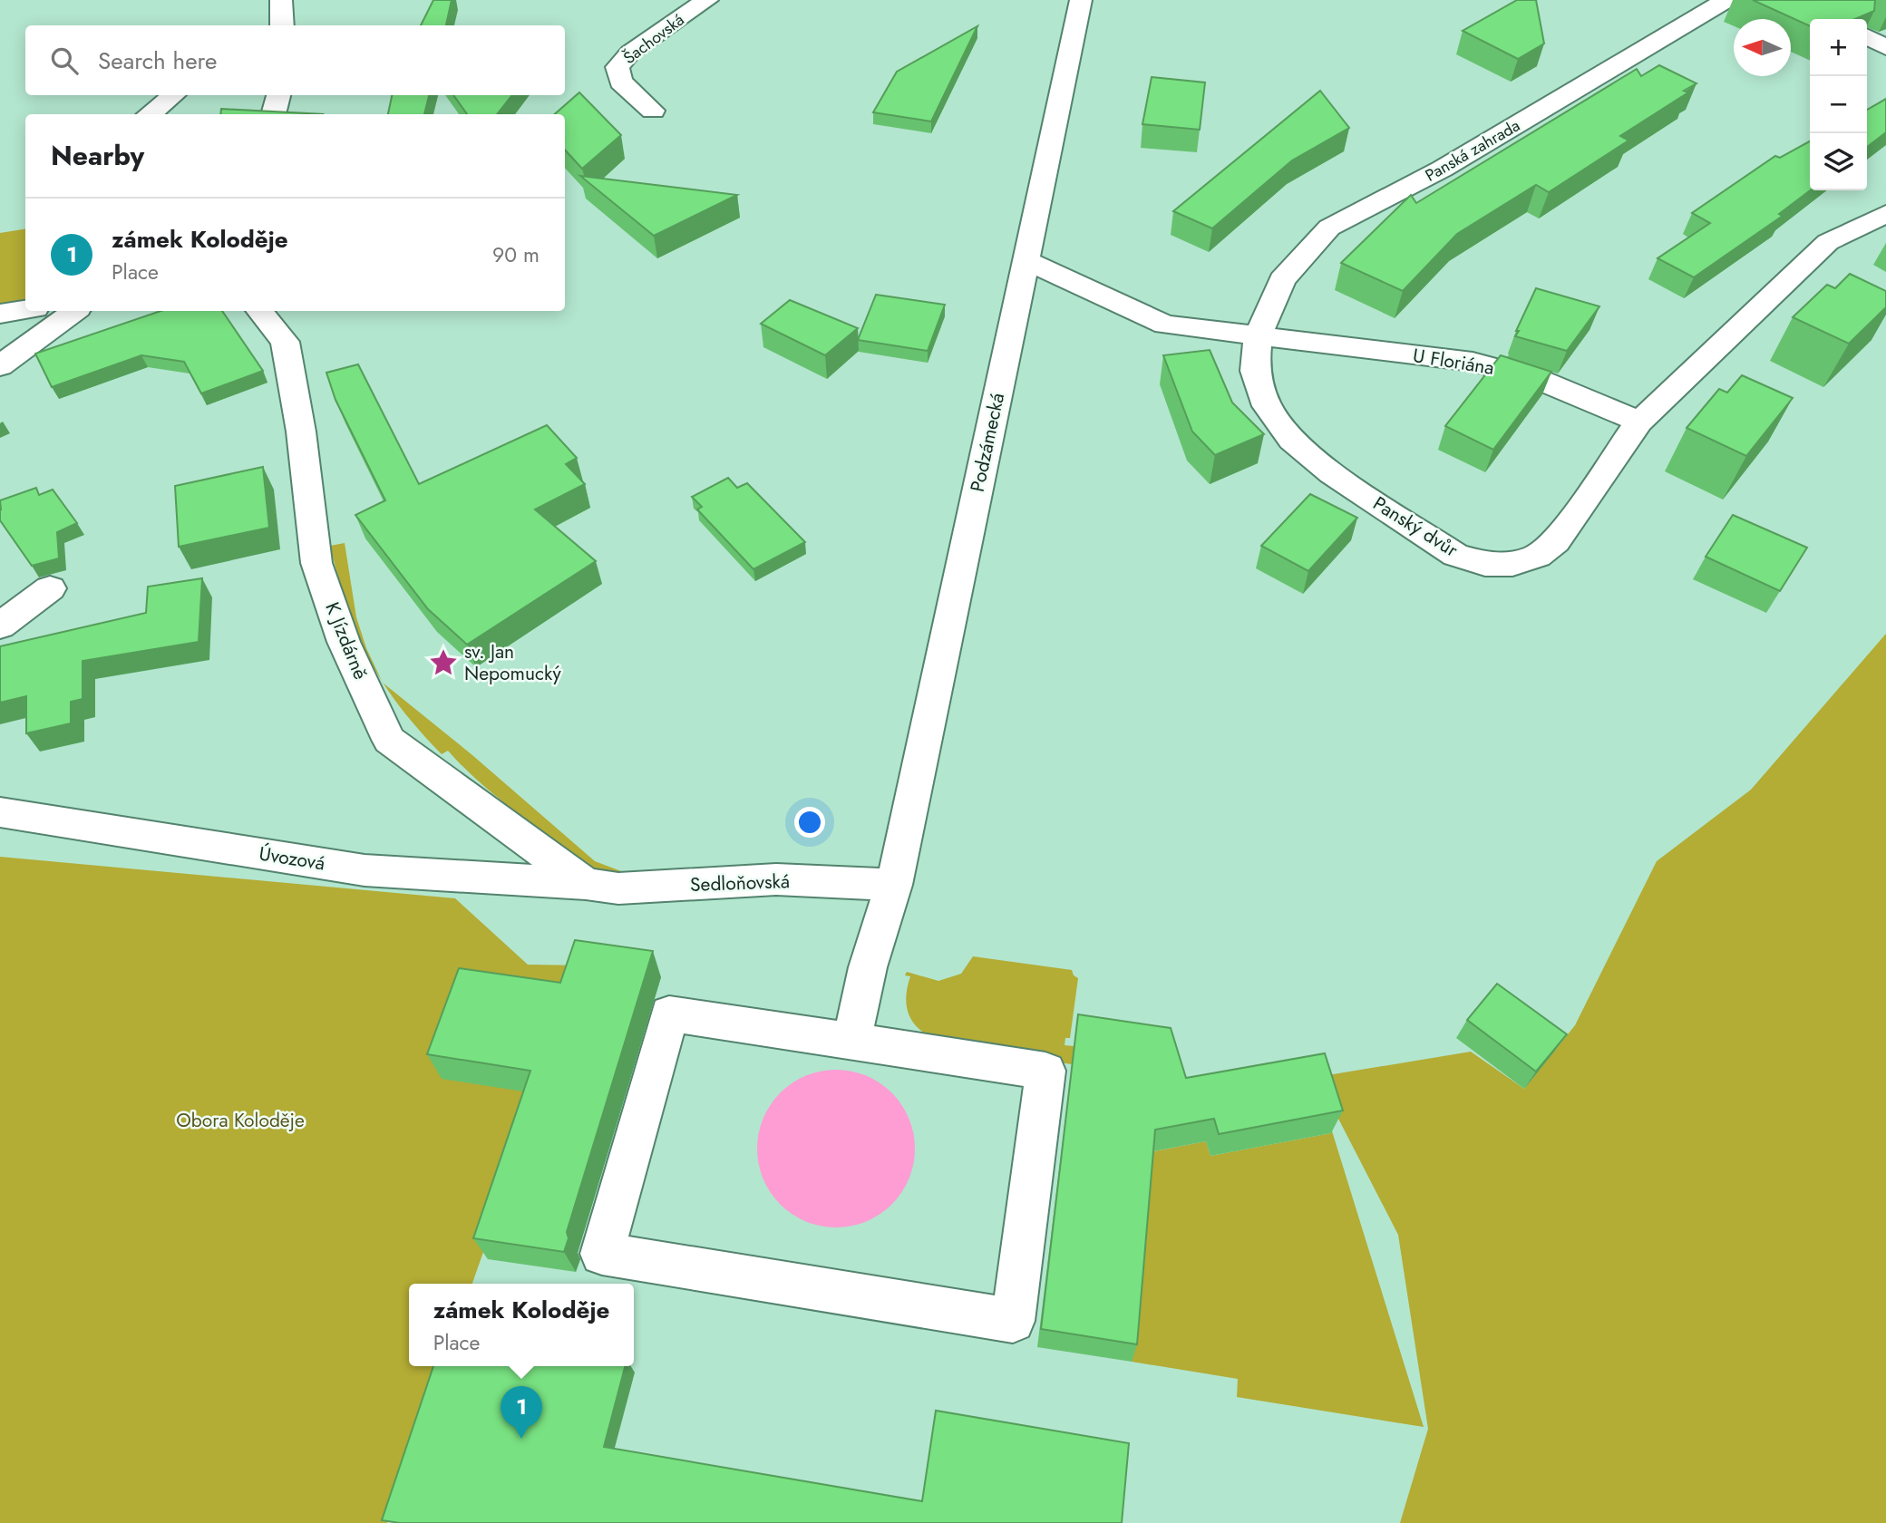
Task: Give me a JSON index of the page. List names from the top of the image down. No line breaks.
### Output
{"streets":{"street":["Šachovská","Panská zahrada","U Floriána","Podzámecká","Panský dvůr","K Jízdárně","Úvozová","Sedloňovská"]},"crossings":[["Panská zahrada","U Floriána"],["Panská zahrada","Panský dvůr"],["U Floriána","Podzámecká"],["U Floriána","Panský dvůr"],["Podzámecká","Sedloňovská"],["K Jízdárně","Úvozová"],["K Jízdárně","Sedloňovská"],["Úvozová","Sedloňovská"]],"parks":["Obora Koloděje"],"places":{"place":["sv. Jan Nepomucký"]},"north":"left","page":{"map_buttons":["+","−"],"search":"Search here","heading":"Nearby","list":[{"mark":"1","name":"zámek Koloděje","note":"Place","value":"90 m"}],"popup":["zámek Koloděje","Place"],"pins":"1"}}
